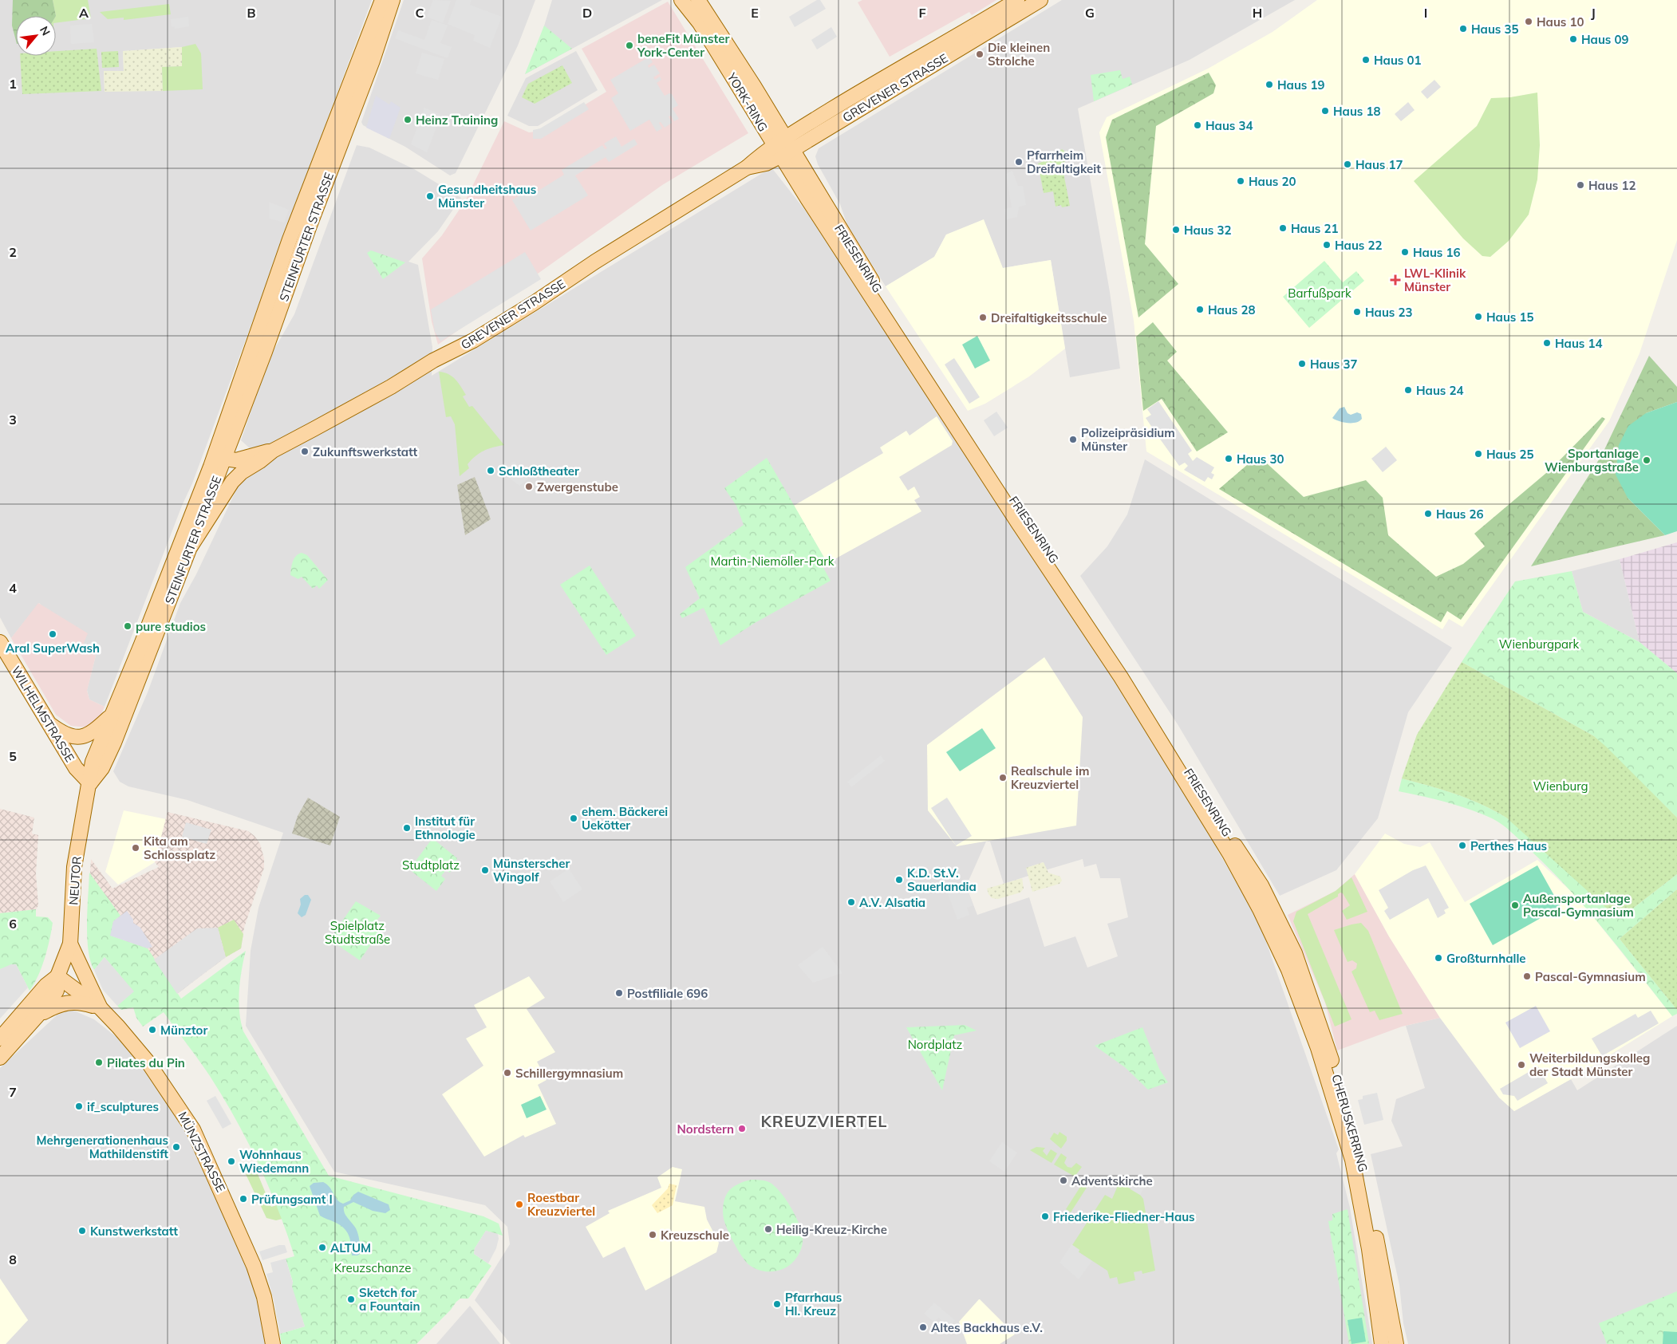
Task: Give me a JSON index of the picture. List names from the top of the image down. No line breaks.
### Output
{"streets":{"main road":["GREVENER STRASSE","YORK-RING","STEINFURTER STRASSE","FRIESENRING","WILHELMSTRASSE","NEUTOR","CHERUSKERRING","MÜNZSTRASSE"]},"crossings":[["GREVENER STRASSE","YORK-RING"],["GREVENER STRASSE","STEINFURTER STRASSE"],["GREVENER STRASSE","FRIESENRING"],["YORK-RING","FRIESENRING"],["STEINFURTER STRASSE","WILHELMSTRASSE"],["STEINFURTER STRASSE","NEUTOR"],["FRIESENRING","CHERUSKERRING"],["WILHELMSTRASSE","NEUTOR"],["NEUTOR","MÜNZSTRASSE"]],"districts":["KREUZVIERTEL"],"parks":["Barfußpark","Martin-Niemöller-Park","Wienburgpark","Wienburg","Studtplatz","Spielplatz Studtstraße","Nordplatz","Kreuzschanze"],"places":{"other":["Haus 10","Haus 35","Haus 09","beneFit Münster York-Center","Die kleinen Strolche","Haus 01","Haus 19","Haus 18","Heinz Training","Haus 34","Pfarrheim Dreifaltigkeit","Haus 17","Haus 20","Haus 12","Gesundheitshaus Münster","Haus 21","Haus 32","Haus 22","Haus 16","Haus 28","Haus 23","Haus 15","Dreifaltigkeitsschule","Haus 14","Haus 37","Haus 24","Polizeipräsidium Münster","Zukunftswerkstatt","Haus 25","Haus 30","Sportanlage Wienburgstraße","Schloßtheater","Zwergenstube","Haus 26","pure studios","Aral SuperWash","Realschule im Kreuzviertel","ehem. Bäckerei Uekötter","Institut für Ethnologie","Perthes Haus","Kita am Schlossplatz","Münsterscher Wingolf","K.D. St.V. Sauerlandia","A.V. Alsatia","Außensportanlage Pascal-Gymnasium","Großturnhalle","Pascal-Gymnasium","Postfiliale 696","Münztor","Pilates du Pin","Weiterbildungskolleg der Stadt Münster","Schillergymnasium","if_sculptures","Nordstern","Mehrgenerationenhaus Mathildenstift","Wohnhaus Wiedemann","Adventskirche","Prüfungsamt I","Roestbar Kreuzviertel","Friederike-Fliedner-Haus","Heilig-Kreuz-Kirche","Kunstwerkstatt","Kreuzschule","ALTUM","Sketch for a Fountain","Pfarrhaus Hl. Kreuz","Altes Backhaus e.V."],"health":["LWL-Klinik Münster"]},"north":"top right","grid":{"columns":["A","B","C","D","E","F","G","H","I","J"],"rows":["1","2","3","4","5","6","7","8"]}}
